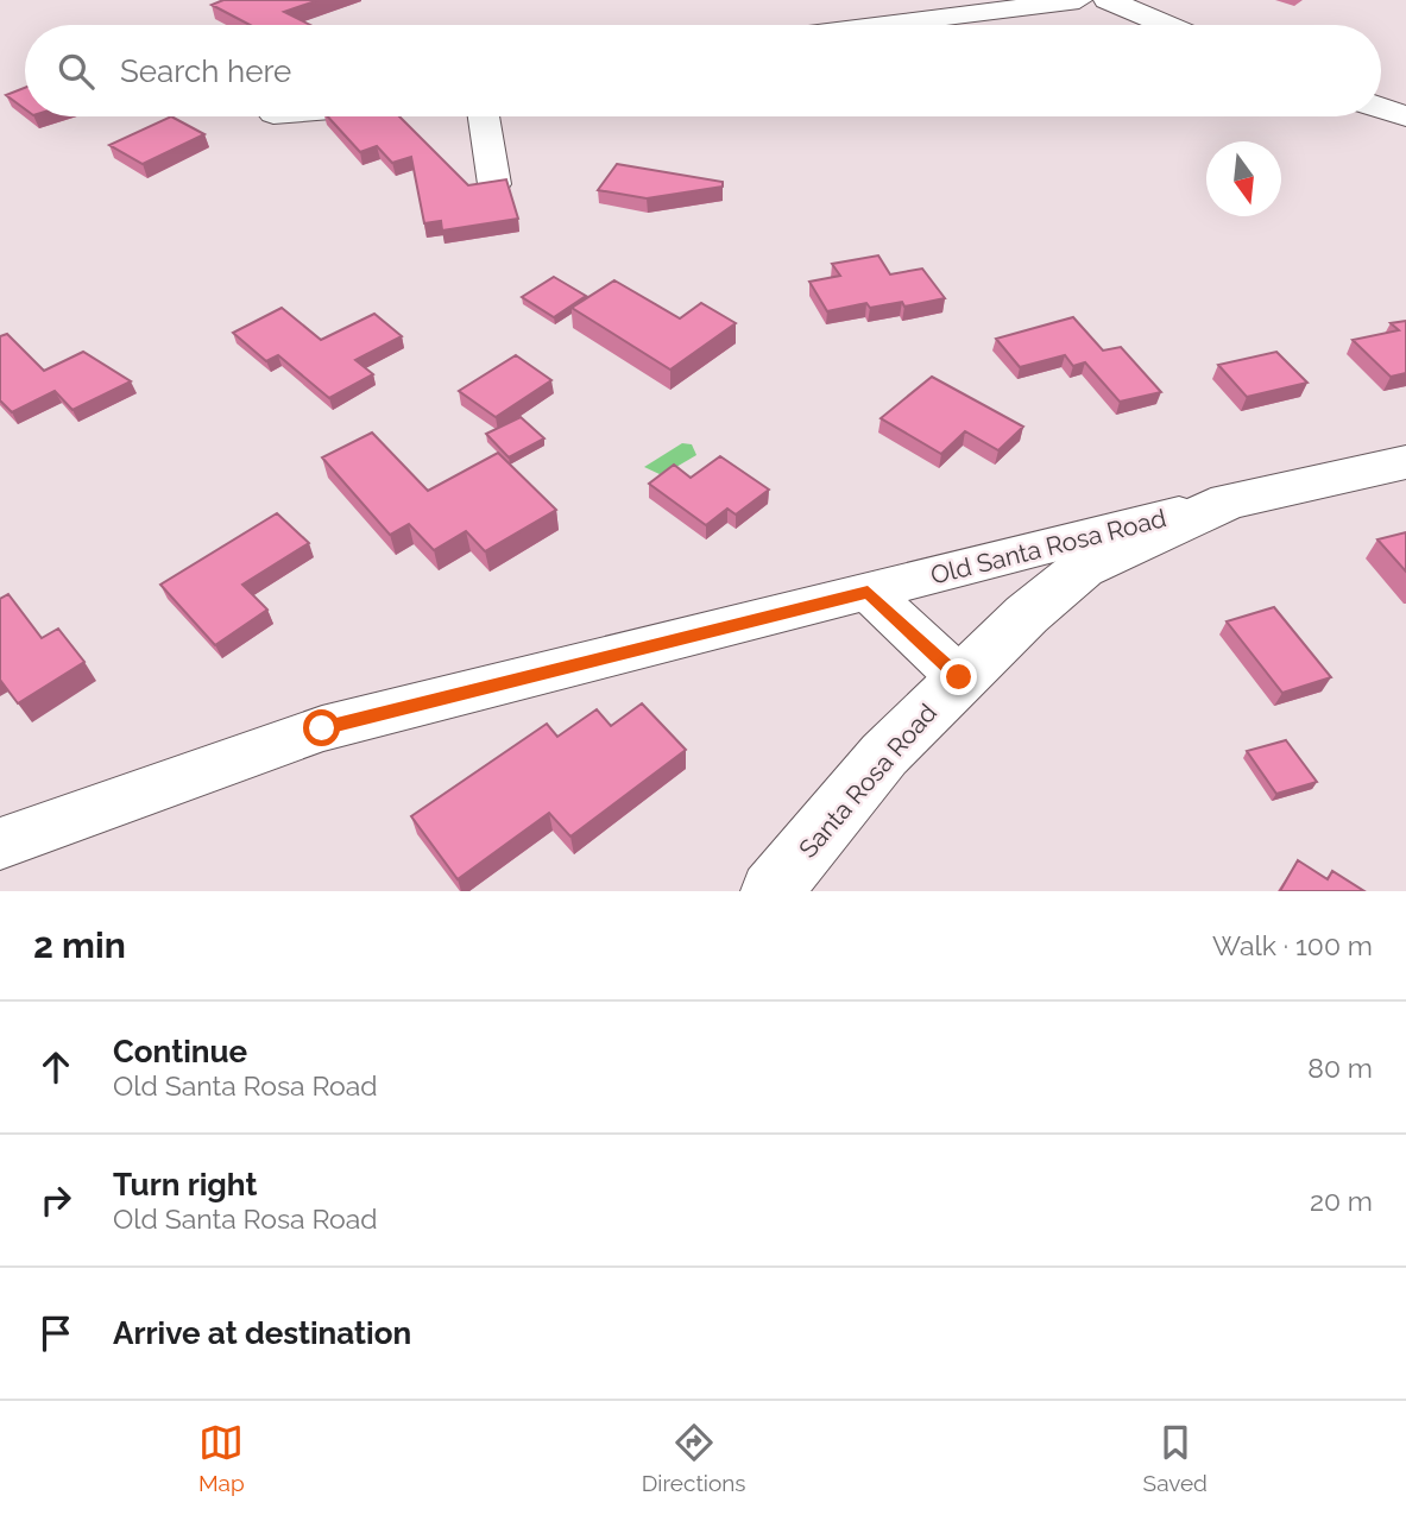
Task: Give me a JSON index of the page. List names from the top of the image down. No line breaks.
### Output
{"streets":{"street":["Old Santa Rosa Road","Santa Rosa Road"]},"crossings":[["Old Santa Rosa Road","Santa Rosa Road"]],"north":"bottom","page":{"search":"Search here","heading":["2 min","Walk · 100 m"],"list":[["Continue","Old Santa Rosa Road","80 m"],["Turn right","Old Santa Rosa Road","20 m"],"Arrive at destination"],"nav":["Map","Directions","Saved"]}}
